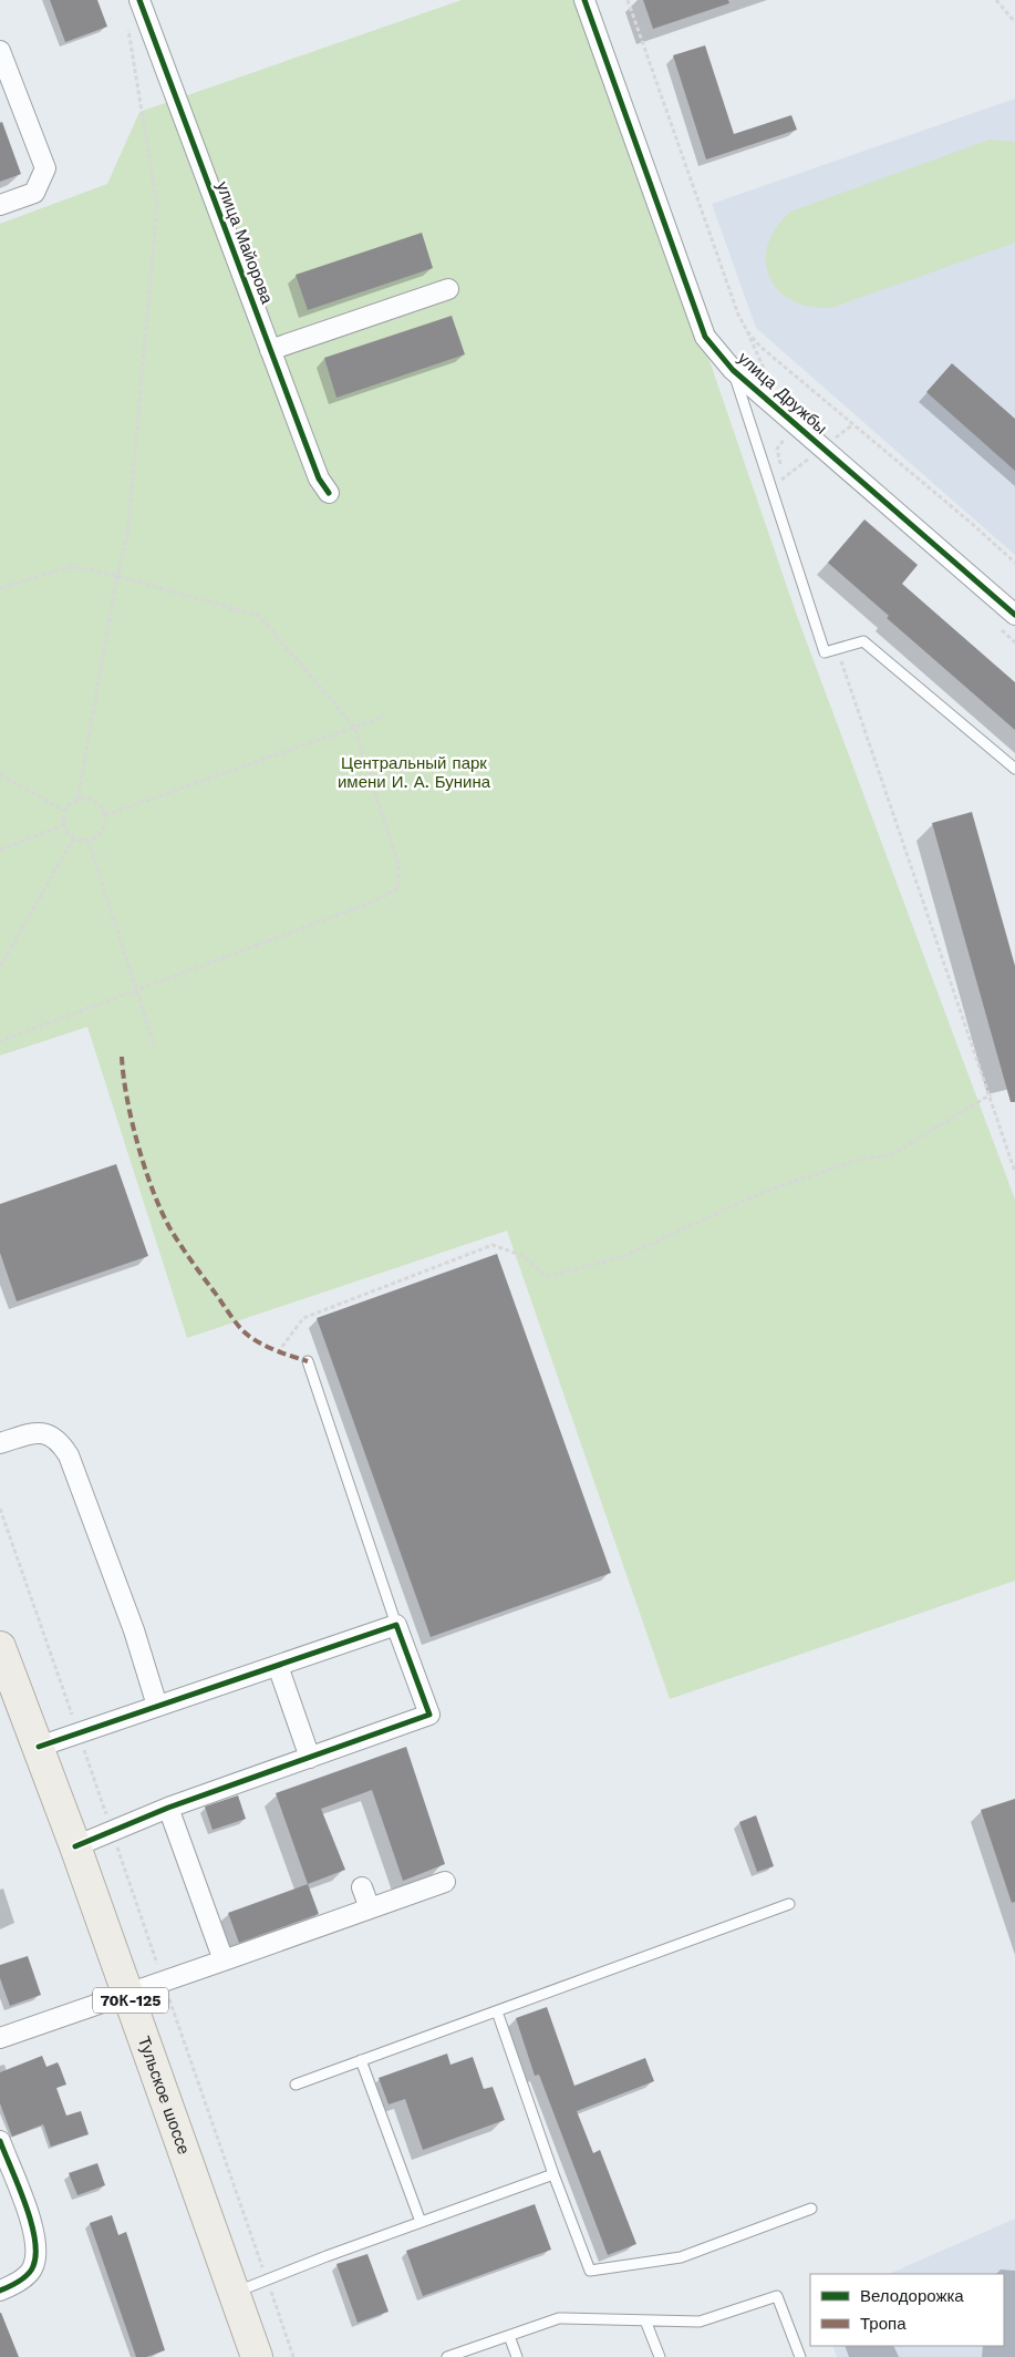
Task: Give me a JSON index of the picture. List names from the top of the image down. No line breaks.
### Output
{"streets":{"main road":["70К-125","Тульское шоссе"],"street":["улица Майорова","улица Дружбы"]},"parks":["Центральный парк имени И. А. Бунина"],"legend":["Велодорожка","Тропа"]}
